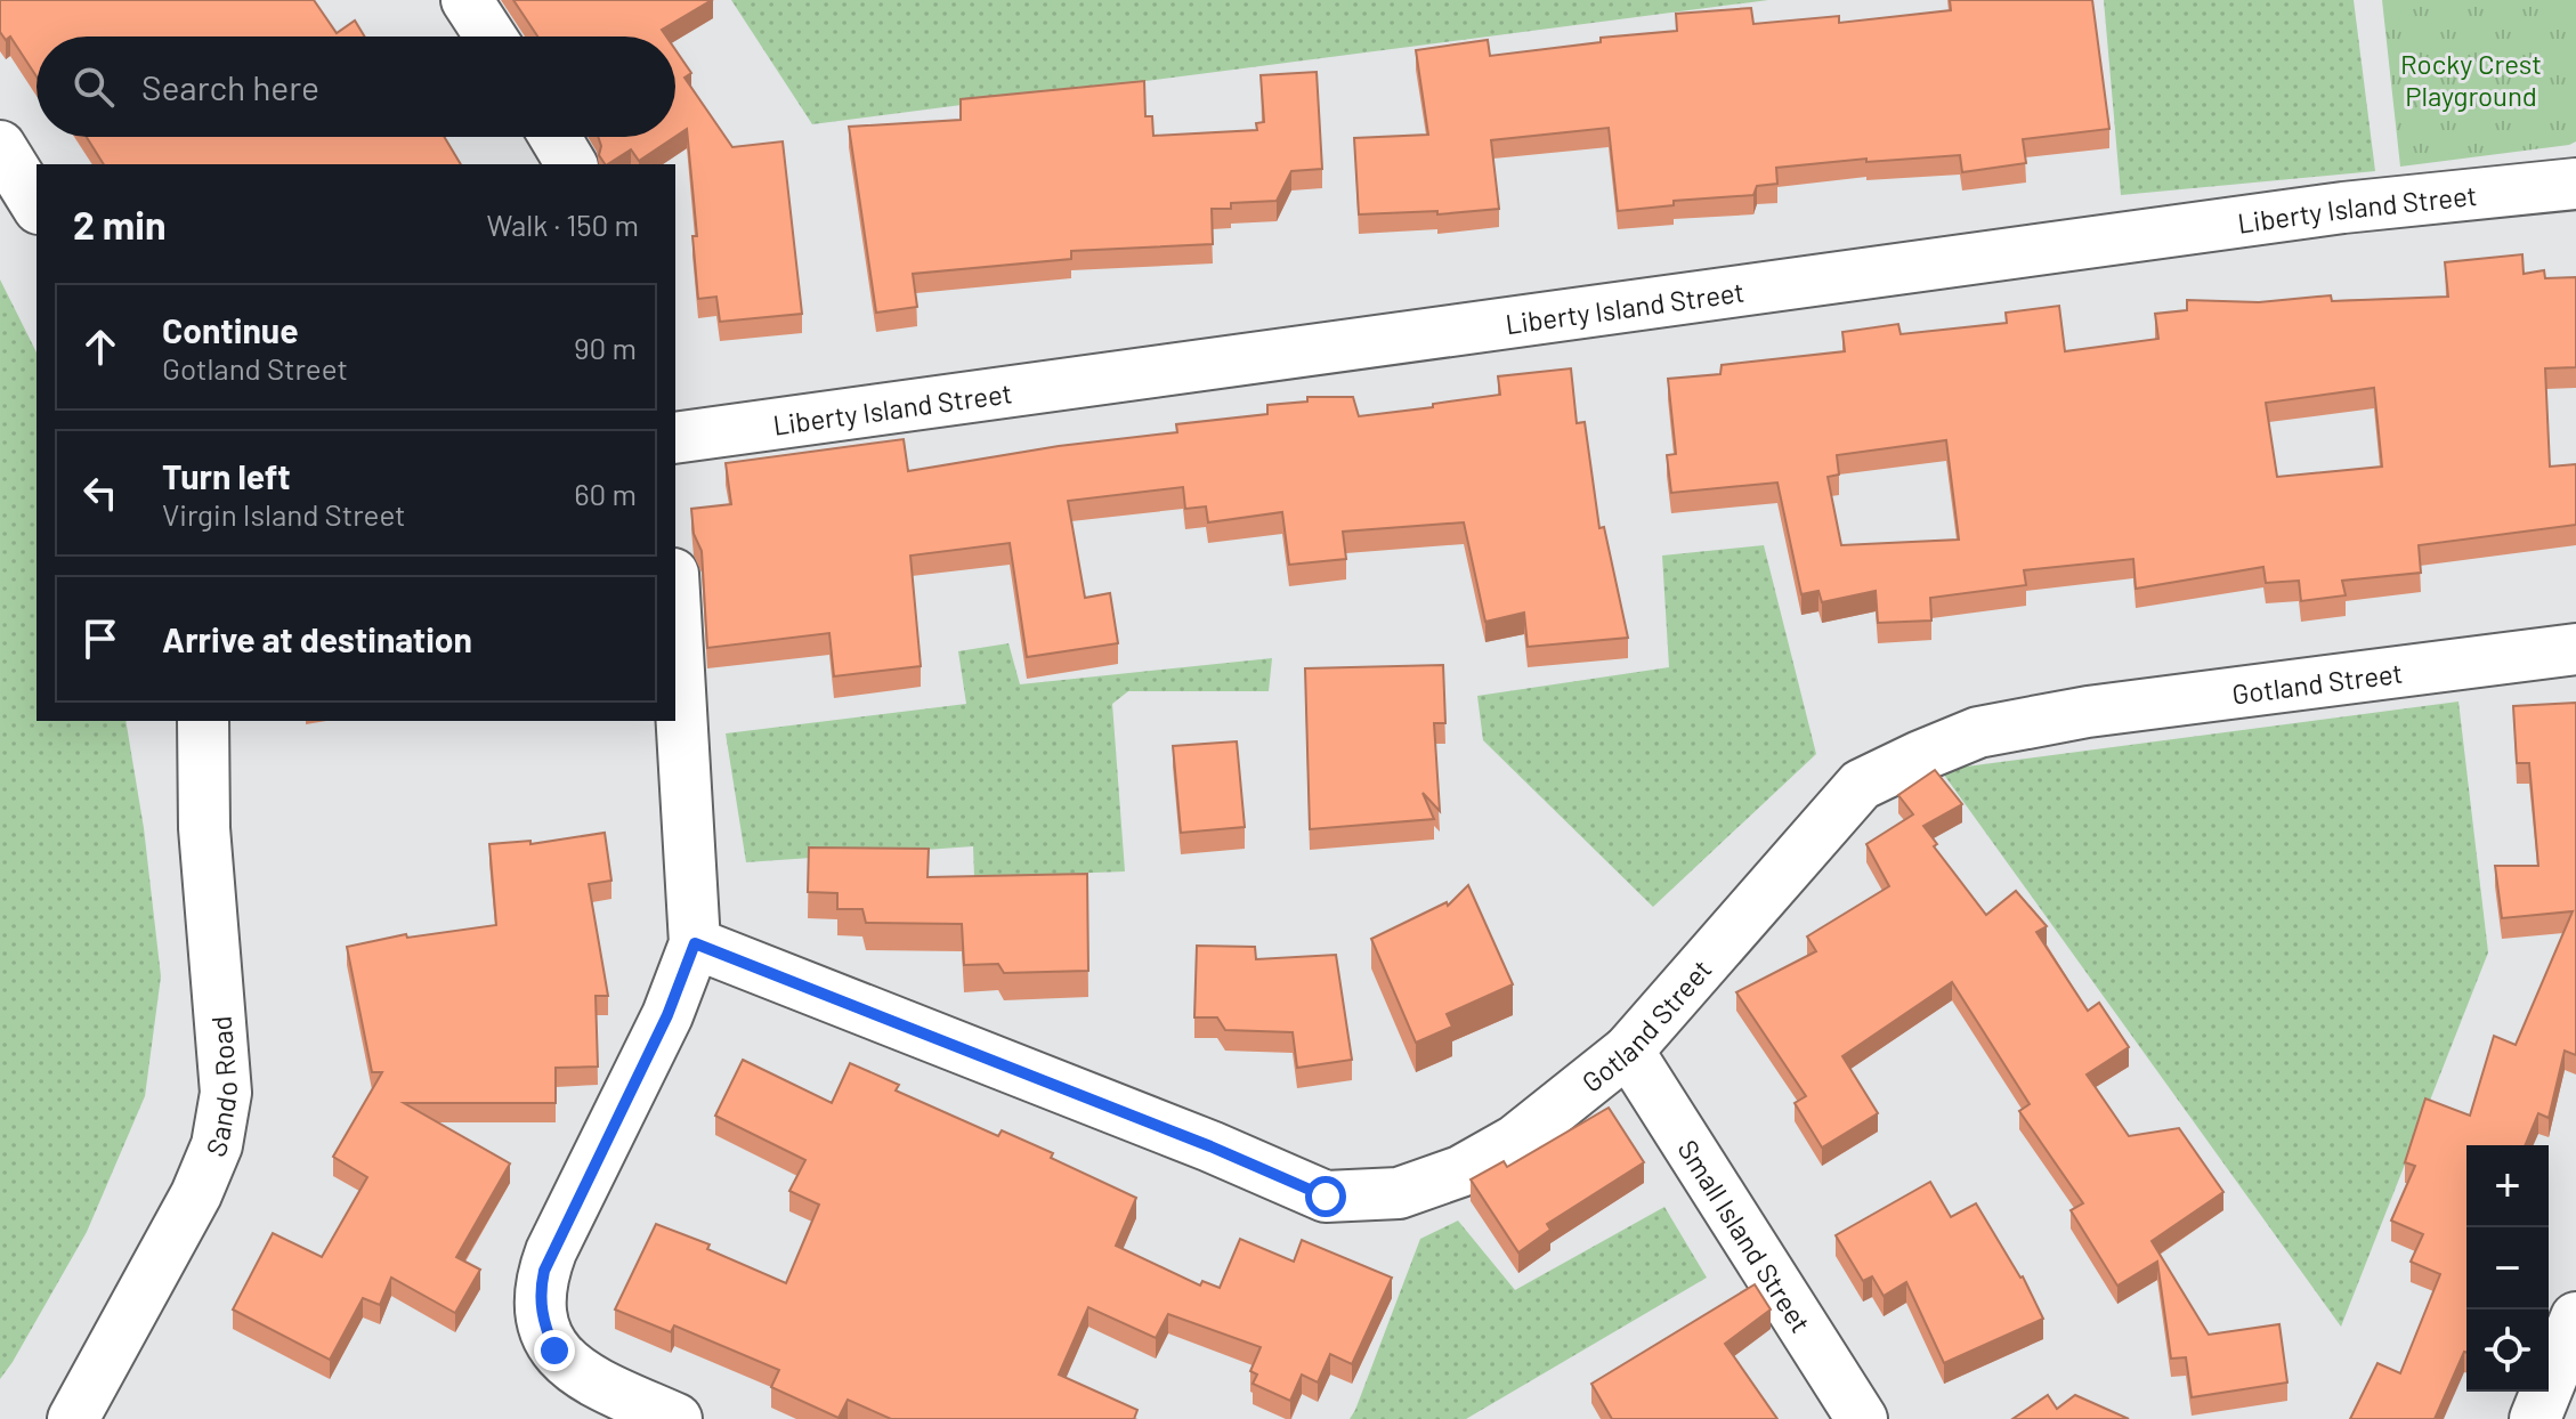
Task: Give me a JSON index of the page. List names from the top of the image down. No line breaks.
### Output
{"streets":{"street":["Liberty Island Street","Gotland Street","Sando Road","Small Island Street"]},"crossings":[["Gotland Street","Small Island Street"]],"parks":["Rocky Crest Playground"],"page":{"search":"Search here","heading":["2 min","Walk · 150 m"],"list":[["Continue","Gotland Street","90 m"],["Turn left","Virgin Island Street","60 m"],"Arrive at destination"],"map_buttons":["+","−"]}}
